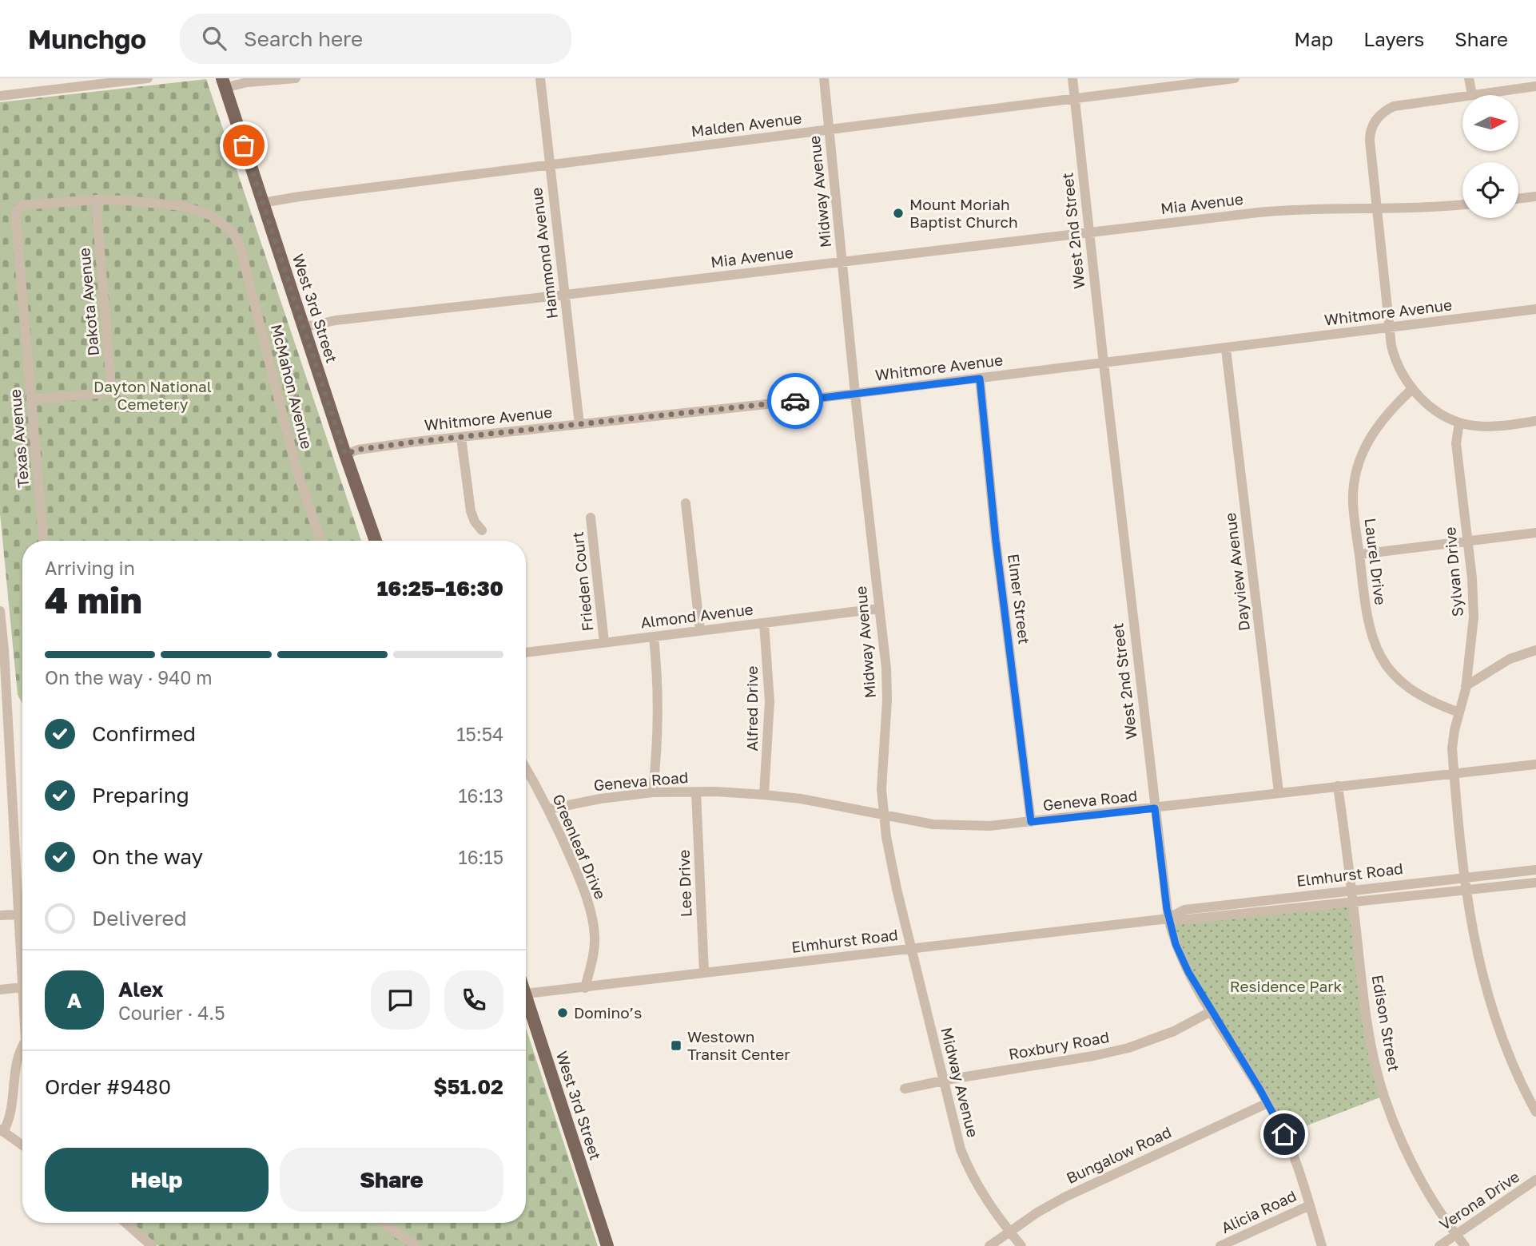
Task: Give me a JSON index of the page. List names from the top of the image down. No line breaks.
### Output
{"streets":{"main road":["West 3rd Street"],"street":["Malden Avenue","Midway Avenue","Mia Avenue","West 2nd Street","Hammond Avenue","Dakota Avenue","Whitmore Avenue","McMahon Avenue","Texas Avenue","Laurel Drive","Dayview Avenue","Sylvan Drive","Frieden Court","Elmer Street","Almond Avenue","Alfred Drive","Geneva Road","Greenleaf Drive","Elmhurst Road","Lee Drive","Edison Street","Roxbury Road","Bungalow Road","Verona Drive","Alicia Road"]},"crossings":[["Malden Avenue","Midway Avenue"],["Malden Avenue","West 2nd Street"],["Malden Avenue","Hammond Avenue"],["Malden Avenue","West 3rd Street"],["Midway Avenue","Mia Avenue"],["Midway Avenue","Whitmore Avenue"],["Midway Avenue","Almond Avenue"],["Midway Avenue","Geneva Road"],["Midway Avenue","Elmhurst Road"],["Midway Avenue","Roxbury Road"],["Midway Avenue","Bungalow Road"],["Mia Avenue","West 2nd Street"],["Mia Avenue","Hammond Avenue"],["Mia Avenue","West 3rd Street"],["West 2nd Street","Whitmore Avenue"],["West 2nd Street","Geneva Road"],["West 2nd Street","Elmhurst Road"],["West 2nd Street","Roxbury Road"],["West 2nd Street","Bungalow Road"],["West 2nd Street","Alicia Road"],["Hammond Avenue","Whitmore Avenue"],["Dakota Avenue","McMahon Avenue"],["Dakota Avenue","Texas Avenue"],["West 3rd Street","Whitmore Avenue"],["Whitmore Avenue","Dayview Avenue"],["Whitmore Avenue","Elmer Street"],["McMahon Avenue","Texas Avenue"],["Laurel Drive","Sylvan Drive"],["Dayview Avenue","Geneva Road"],["Sylvan Drive","Geneva Road"],["Sylvan Drive","Elmhurst Road"],["Frieden Court","Almond Avenue"],["Elmer Street","Geneva Road"],["Almond Avenue","Alfred Drive"],["Alfred Drive","Geneva Road"],["Geneva Road","Greenleaf Drive"],["Geneva Road","Lee Drive"],["Geneva Road","Edison Street"],["Greenleaf Drive","Elmhurst Road"],["Elmhurst Road","Lee Drive"],["Elmhurst Road","Edison Street"],["Edison Street","Verona Drive"]],"parks":["Dayton National Cemetery","Residence Park"],"places":{"other":["Mount Moriah Baptist Church","Domino’s"],"transit":["Westown Transit Center"]},"north":"right","page":{"header":"Munchgo","search":"Search here","nav":["Map","Layers","Share"],"heading":["4 min","Arriving in","16:25–16:30"],"panel":["Alex","Courier · 4.5","Order #9480","$51.02"],"bar":"On the way · 940 m","list":[["Confirmed","15:54"],["Preparing","16:13"],["On the way","16:15"],"Delivered"],"round":"A","buttons":["Help","Share"]}}
